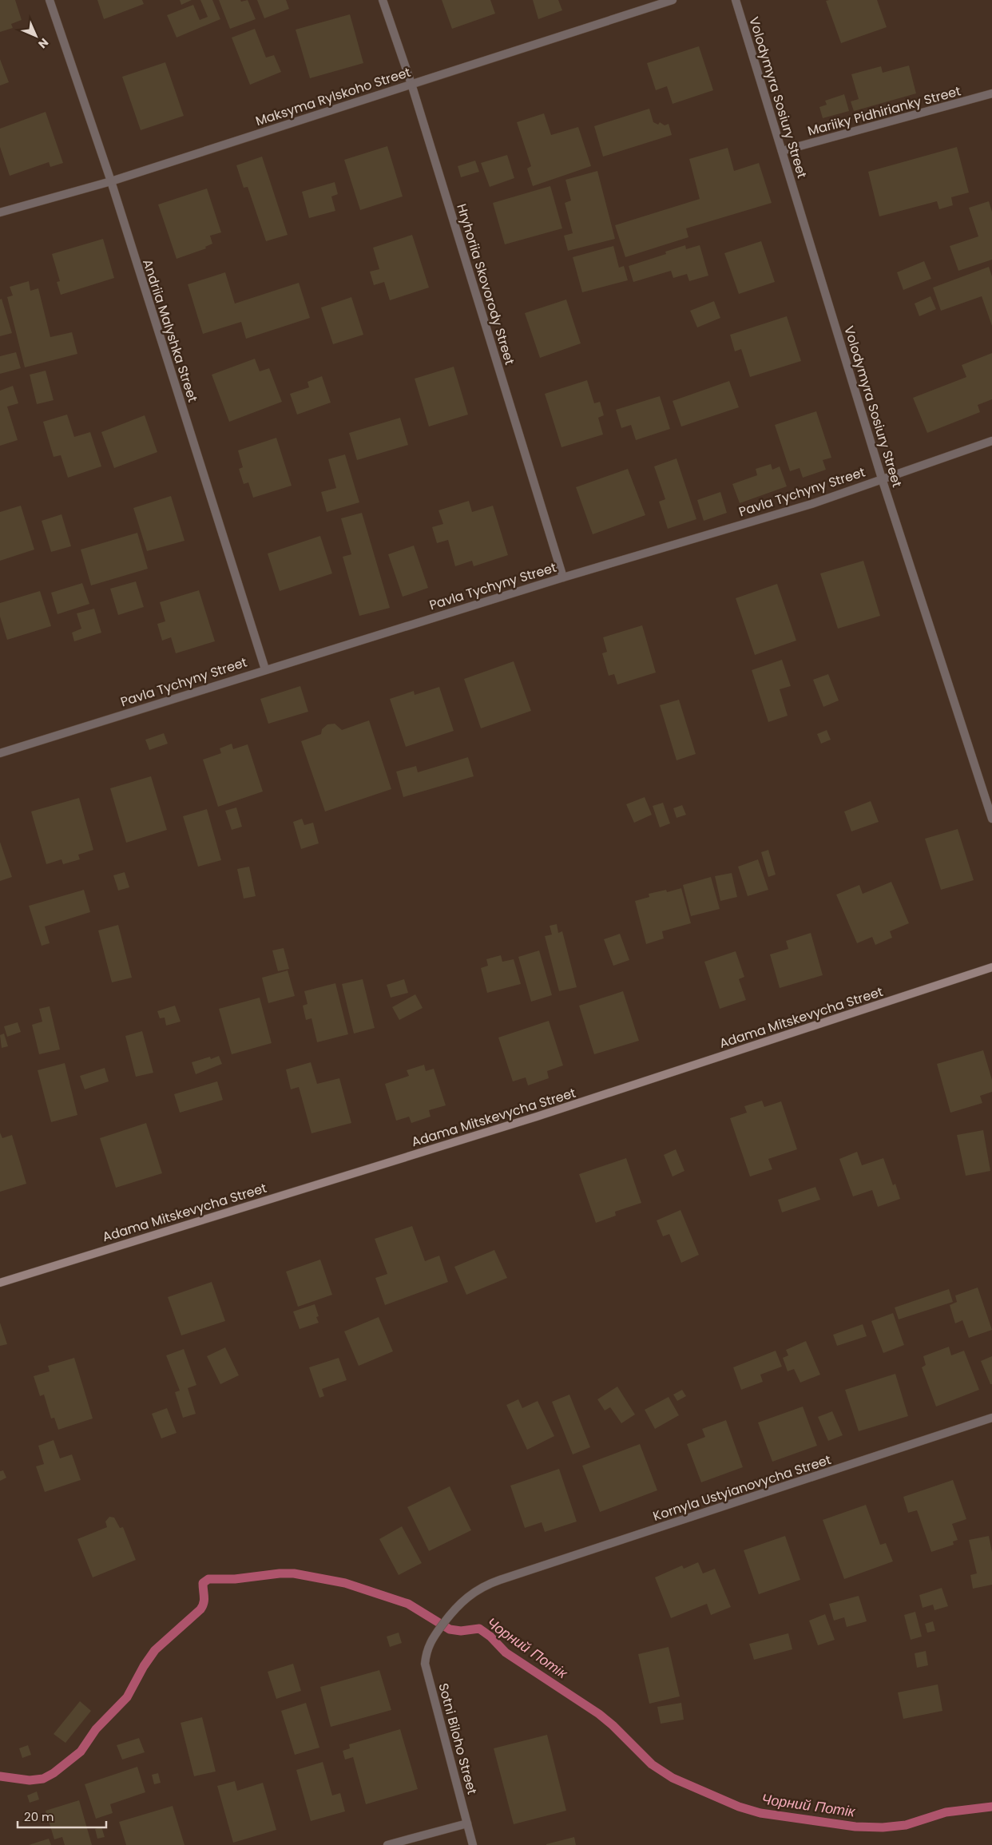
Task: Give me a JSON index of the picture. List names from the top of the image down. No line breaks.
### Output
{"streets":{"street":["Maksyma Rylskoho Street","Volodymyra Sosiury Street","Mariiky Pidhirianky Street","Hryhoriia Skovorody Street","Andriia Malyshka Street","Pavla Tychyny Street","Adama Mitskevycha Street","Kornyla Ustyianovycha Street","Sotni Biloho Street"]},"crossings":[["Maksyma Rylskoho Street","Hryhoriia Skovorody Street"],["Maksyma Rylskoho Street","Andriia Malyshka Street"],["Volodymyra Sosiury Street","Mariiky Pidhirianky Street"],["Volodymyra Sosiury Street","Pavla Tychyny Street"],["Hryhoriia Skovorody Street","Pavla Tychyny Street"],["Andriia Malyshka Street","Pavla Tychyny Street"],["Kornyla Ustyianovycha Street","Sotni Biloho Street"]],"water":["Чорний Потік"],"scale_bar":"20 m","north":"bottom right"}
